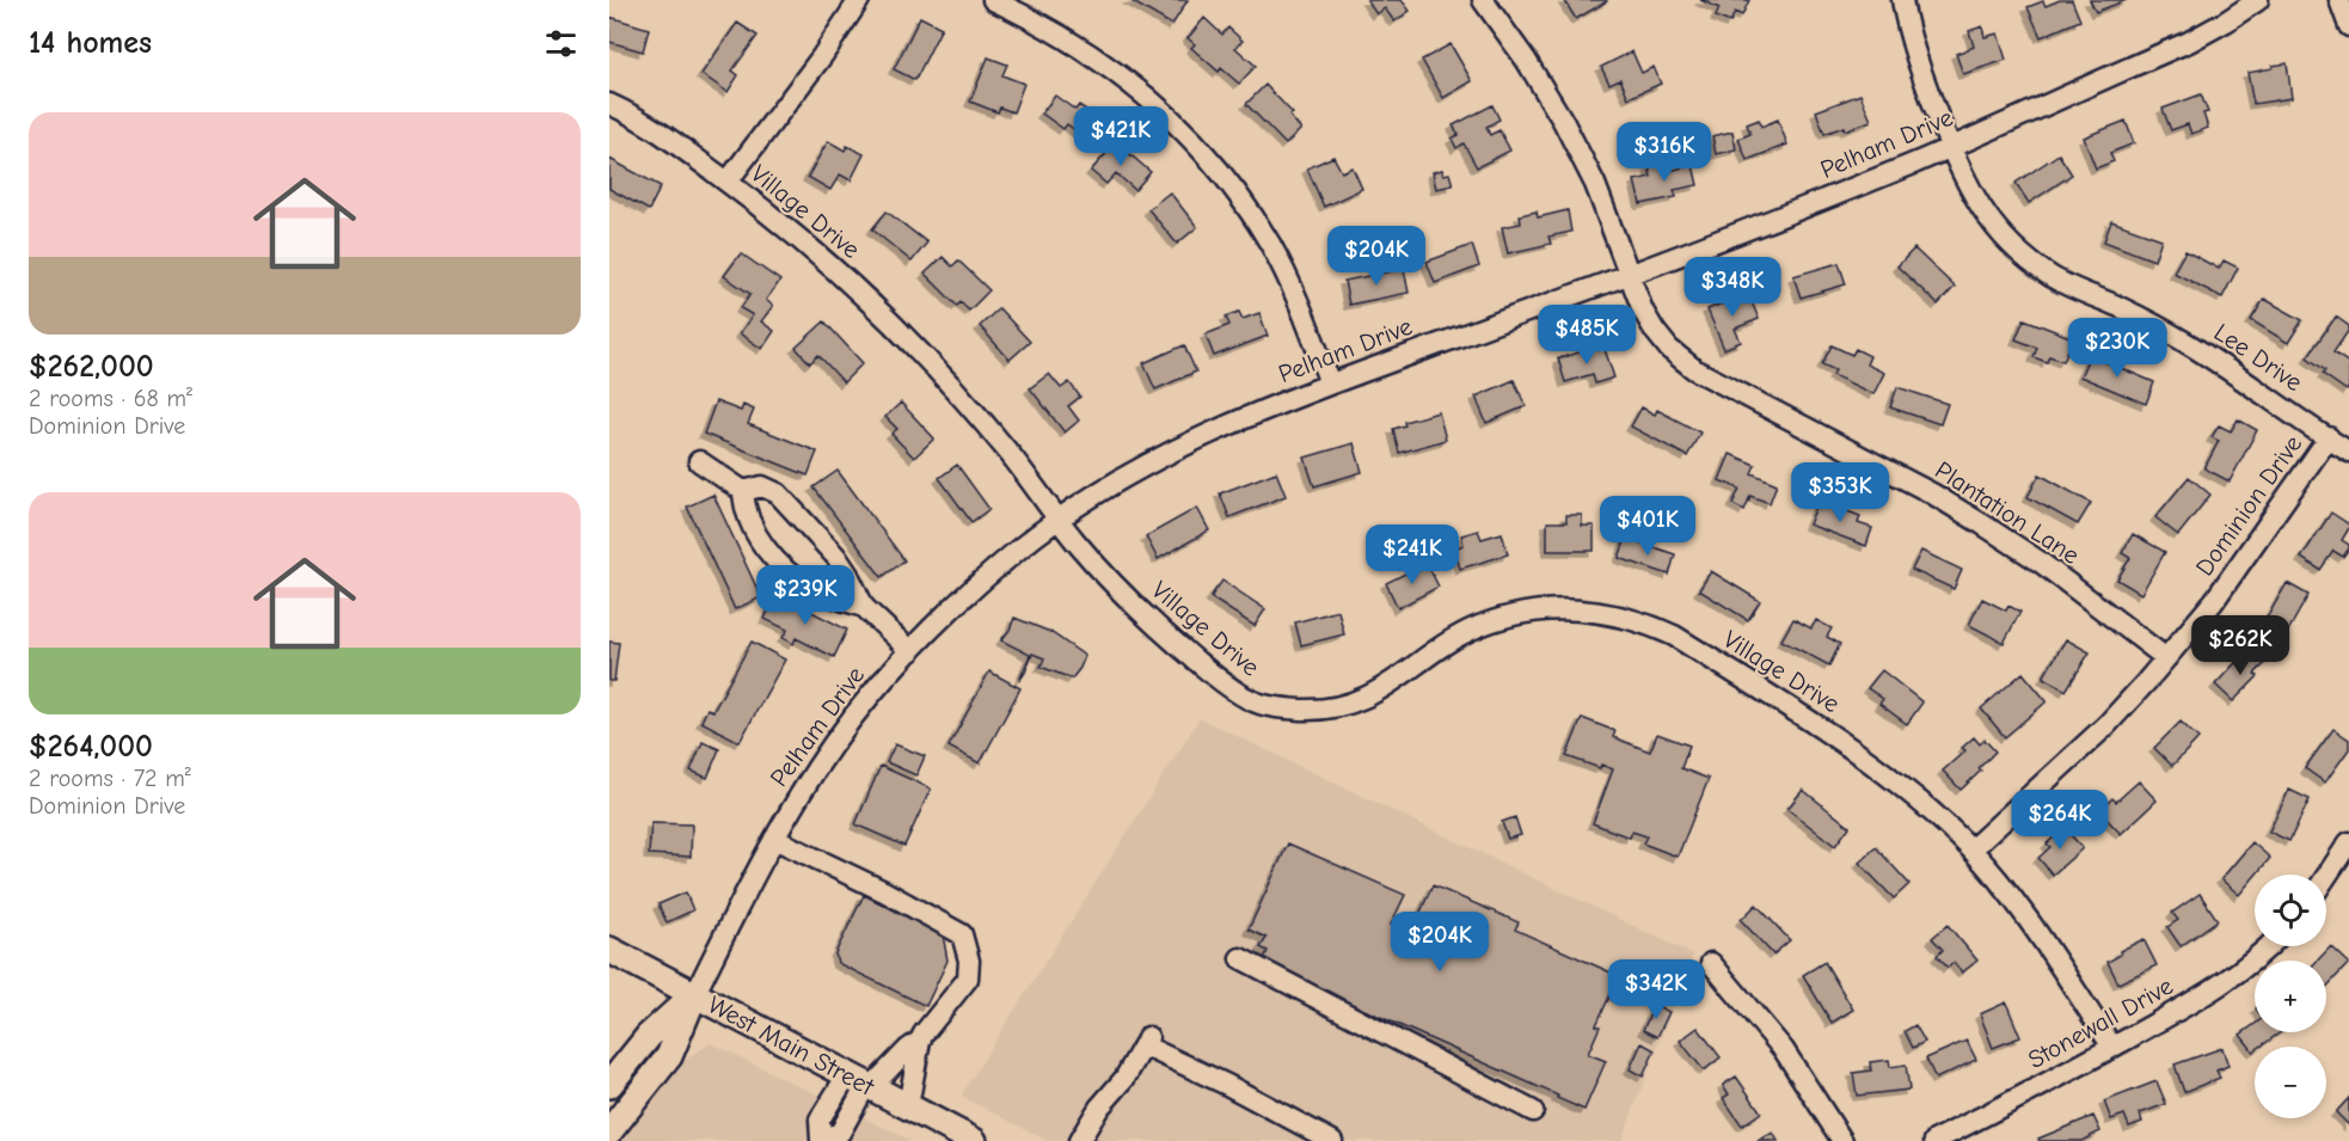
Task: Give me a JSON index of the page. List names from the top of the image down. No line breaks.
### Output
{"streets":{"main road":["West Main Street"],"street":["Pelham Drive","Village Drive","Lee Drive","Dominion Drive","Plantation Lane","Stonewall Drive"]},"crossings":[["Pelham Drive","Village Drive"],["Pelham Drive","Lee Drive"],["Pelham Drive","Plantation Lane"],["Pelham Drive","West Main Street"],["Village Drive","Dominion Drive"],["Village Drive","Stonewall Drive"],["Lee Drive","Dominion Drive"],["Dominion Drive","Plantation Lane"]],"page":{"heading":"14 homes","list":[{"name":"$262,000","note":"2 rooms · 68 m² · Dominion Drive"},{"name":"$264,000","note":"2 rooms · 72 m² · Dominion Drive"}],"price":["$421K","$316K","$204K","$348K","$485K","$230K","$353K","$401K","$241K","$239K","$262K","$264K","$204K","$342K"],"map_buttons":["+","−"]}}
